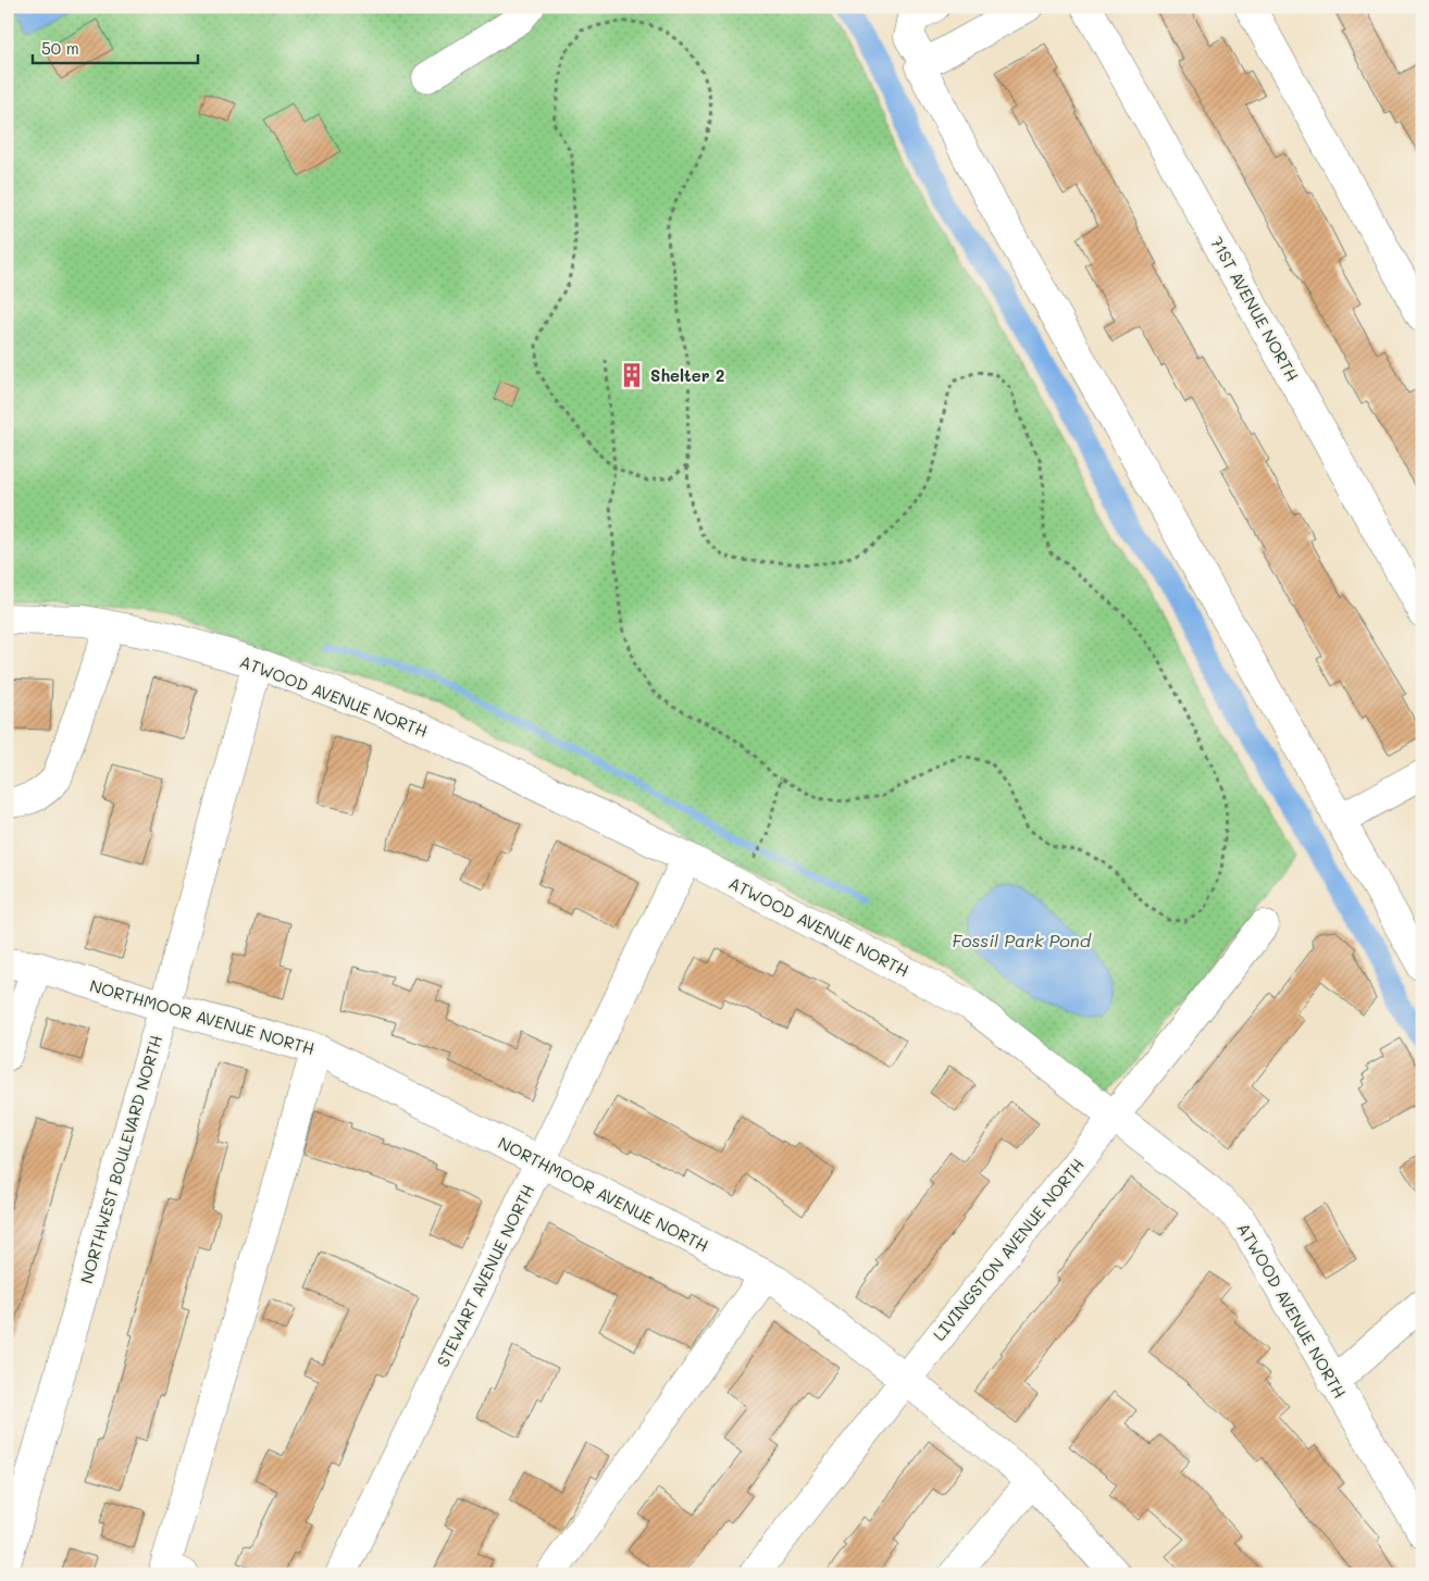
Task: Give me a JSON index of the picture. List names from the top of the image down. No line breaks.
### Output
{"streets":{"street":["71ST AVENUE NORTH","ATWOOD AVENUE NORTH","NORTHMOOR AVENUE NORTH","NORTHWEST BOULEVARD NORTH","LIVINGSTON AVENUE NORTH","STEWART AVENUE NORTH"]},"crossings":[["ATWOOD AVENUE NORTH","NORTHWEST BOULEVARD NORTH"],["ATWOOD AVENUE NORTH","LIVINGSTON AVENUE NORTH"],["ATWOOD AVENUE NORTH","STEWART AVENUE NORTH"],["NORTHMOOR AVENUE NORTH","NORTHWEST BOULEVARD NORTH"],["NORTHMOOR AVENUE NORTH","LIVINGSTON AVENUE NORTH"],["NORTHMOOR AVENUE NORTH","STEWART AVENUE NORTH"]],"water":["Fossil Park Pond"],"places":{"building":["Shelter 2"]},"scale_bar":"50 m"}
